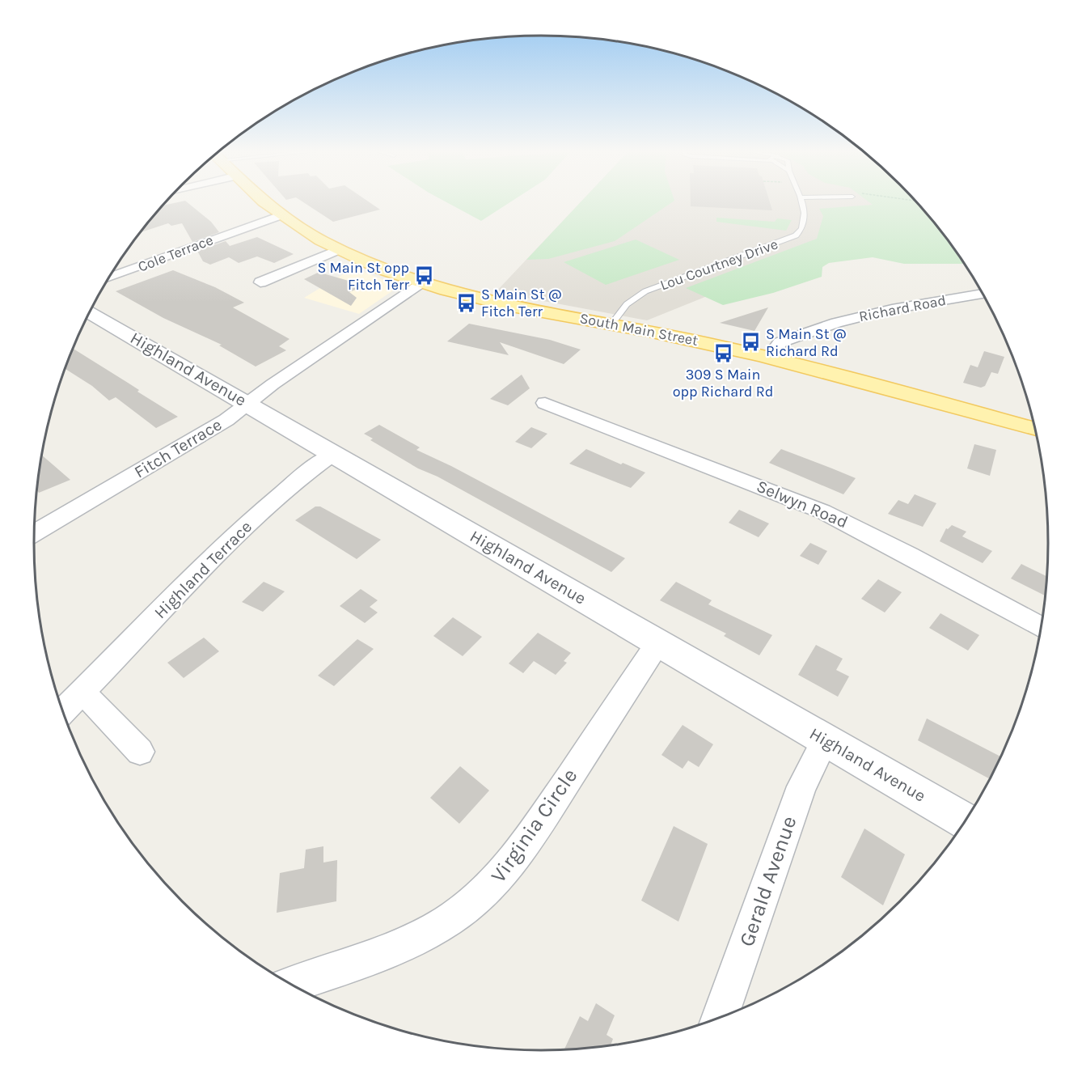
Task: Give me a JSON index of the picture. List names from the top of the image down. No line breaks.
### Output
{"streets":{"main road":["South Main Street"],"street":["Cole Terrace","Richard Road","Highland Avenue","Fitch Terrace","Selwyn Road","Highland Terrace","Virginia Circle","Gerald Avenue"],"lane":["Lou Courtney Drive"]},"crossings":[["Cole Terrace","South Main Street"],["Lou Courtney Drive","South Main Street"],["Richard Road","South Main Street"],["South Main Street","Fitch Terrace"],["Highland Avenue","Fitch Terrace"],["Highland Avenue","Highland Terrace"],["Highland Avenue","Virginia Circle"],["Highland Avenue","Gerald Avenue"]],"places":{"bus stop":["S Main St opp Fitch Terr","S Main St @ Fitch Terr","S Main St @ Richard Rd","309 S Main opp Richard Rd"]}}
